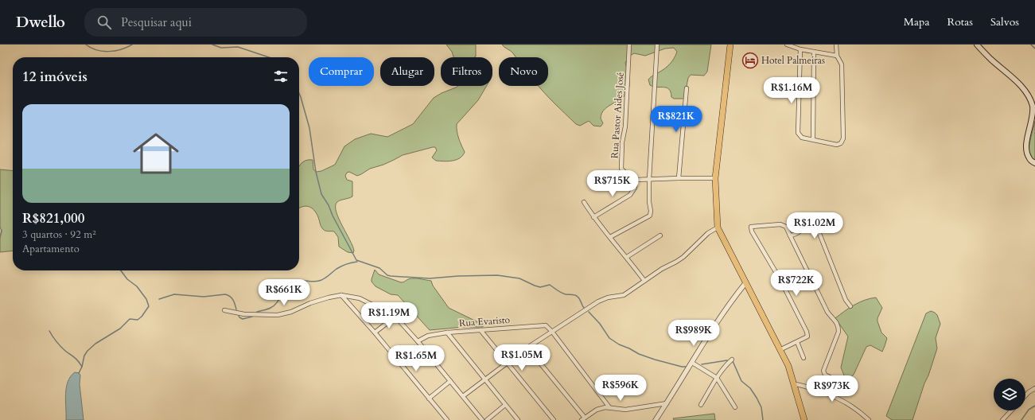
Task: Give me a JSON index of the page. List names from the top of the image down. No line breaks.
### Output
{"streets":{"street":["Rua Pastor Aides José","Rua Evaristo"]},"places":{"hotel":["Hotel Palmeiras"]},"page":{"header":"Dwello","search":"Pesquisar aqui","nav":["Mapa","Rotas","Salvos"],"chip":["Comprar","Alugar","Filtros","Novo"],"heading":"12 imóveis","price":["R$1.16M","R$821K","R$715K","R$1.02M","R$722K","R$661K","R$1.19M","R$989K","R$1.05M","R$1.65M","R$596K","R$973K"],"list":[{"name":"R$821,000","note":"3 quartos · 92 m² · Apartamento"}]}}
